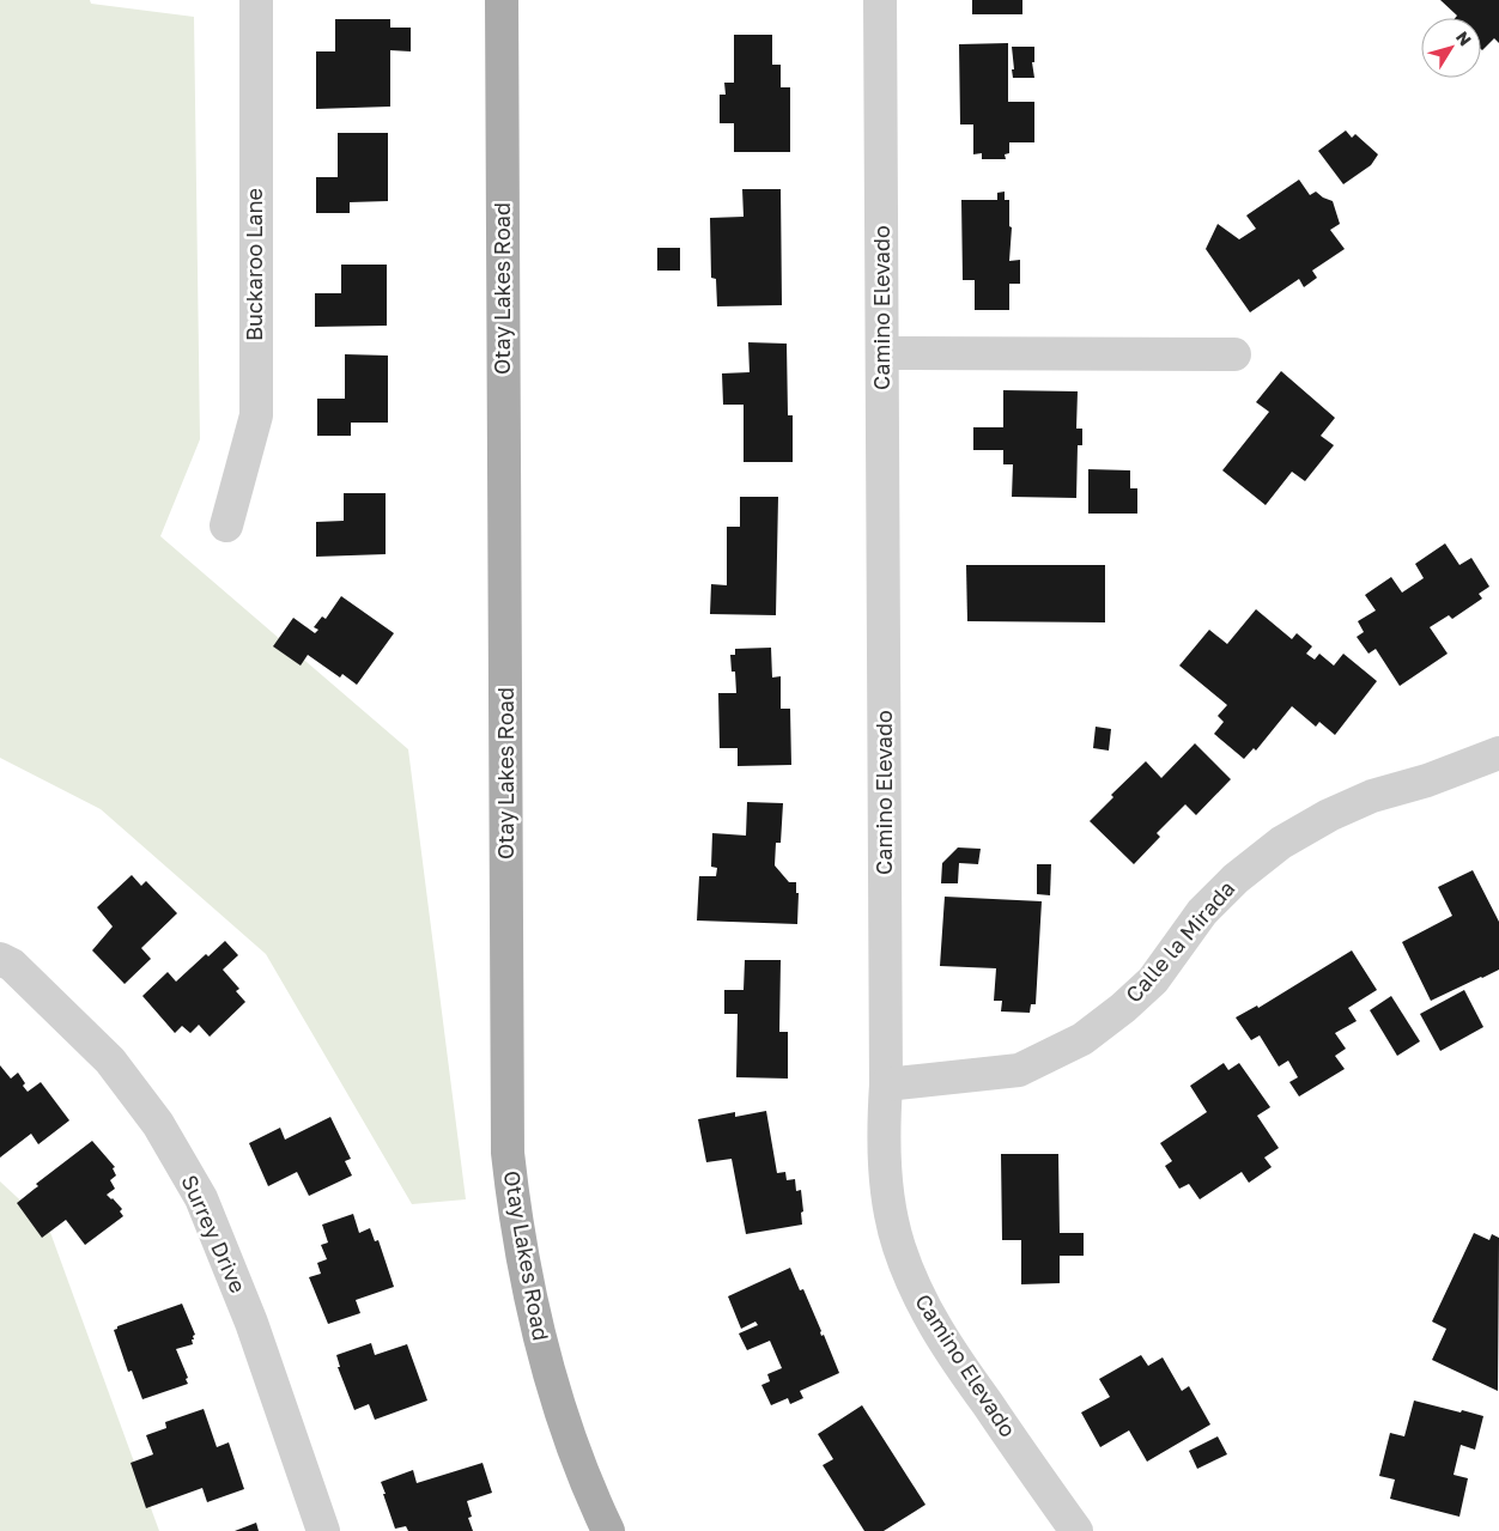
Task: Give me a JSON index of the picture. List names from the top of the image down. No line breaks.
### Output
{"streets":{"main road":["Otay Lakes Road"],"street":["Buckaroo Lane","Camino Elevado","Calle la Mirada","Surrey Drive"]},"crossings":[["Camino Elevado","Calle la Mirada"]],"north":"top right"}
